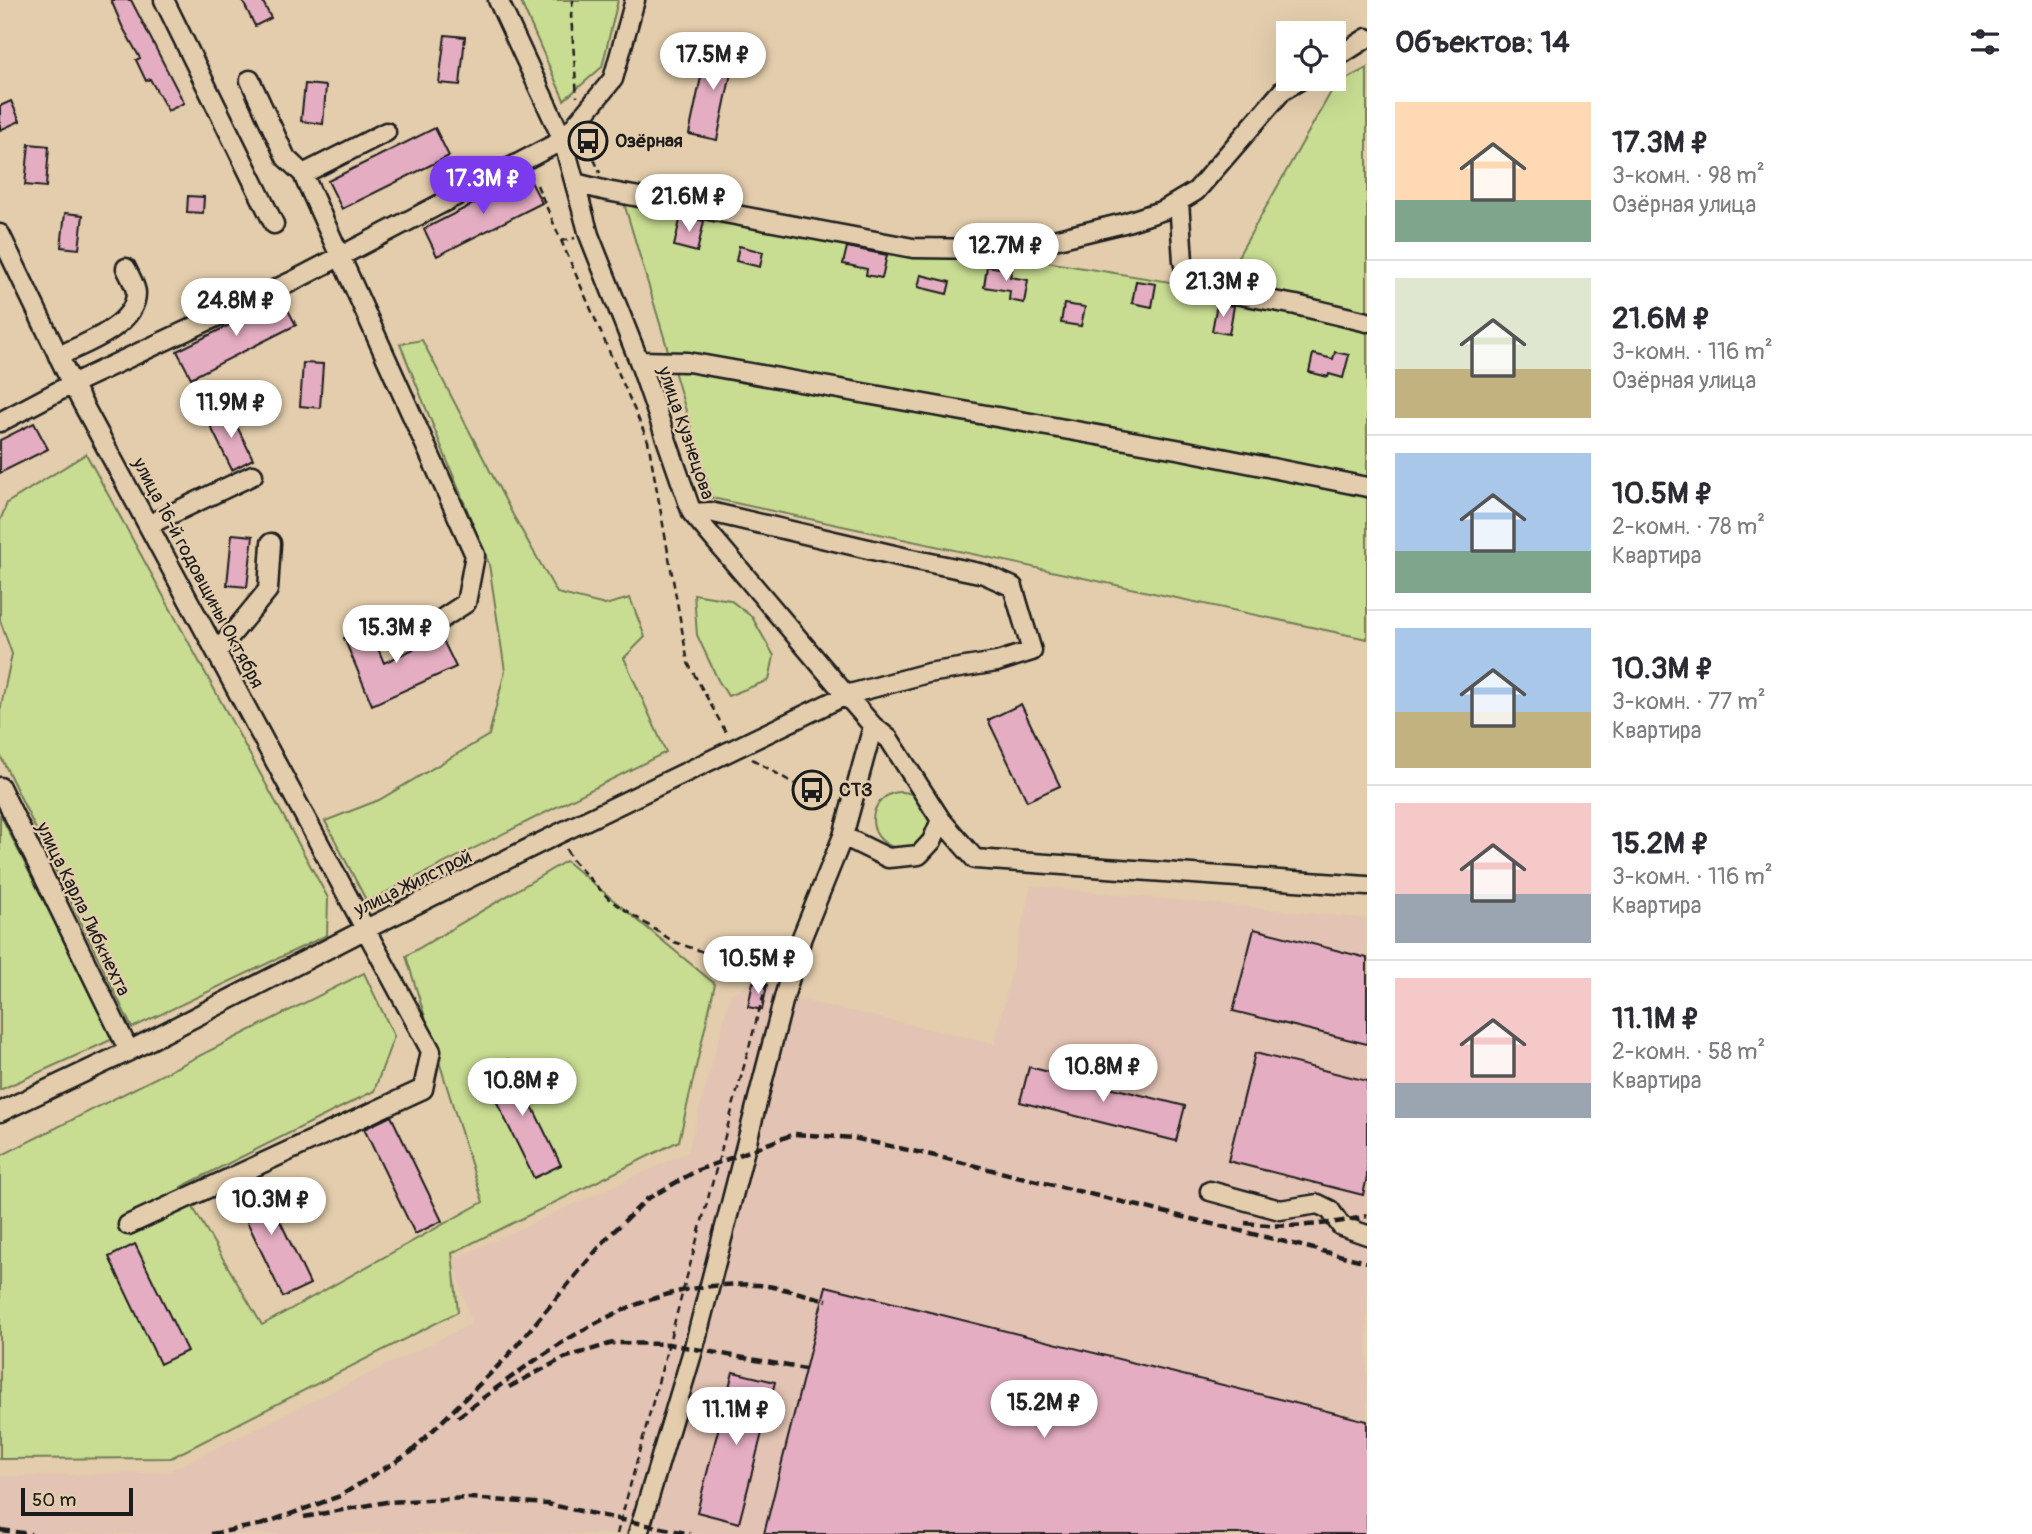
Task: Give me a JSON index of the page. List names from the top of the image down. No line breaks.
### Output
{"streets":{"street":["улица Кузнецова","улица 16-й годовщины Октября","улица Жилстрой","улица Карла Либкнехта"]},"crossings":[["улица Кузнецова","улица Жилстрой"],["улица 16-й годовщины Октября","улица Жилстрой"],["улица Жилстрой","улица Карла Либкнехта"]],"places":{"bus stop":["Озёрная","СТЗ"]},"scale_bar":"50 m","page":{"heading":"Объектов: 14","price":["17.5M ₽","17.3M ₽","21.6M ₽","12.7M ₽","21.3M ₽","24.8M ₽","11.9M ₽","15.3M ₽","10.5M ₽","10.8M ₽","10.8M ₽","10.3M ₽","15.2M ₽","11.1M ₽"],"list":[{"name":"17.3M ₽","note":"3-комн. · 98 m² · Озёрная улица"},{"name":"21.6M ₽","note":"3-комн. · 116 m² · Озёрная улица"},{"name":"10.5M ₽","note":"2-комн. · 78 m² · Квартира"},{"name":"10.3M ₽","note":"3-комн. · 77 m² · Квартира"},{"name":"15.2M ₽","note":"3-комн. · 116 m² · Квартира"},{"name":"11.1M ₽","note":"2-комн. · 58 m² · Квартира"}],"scale":"50 m"}}
